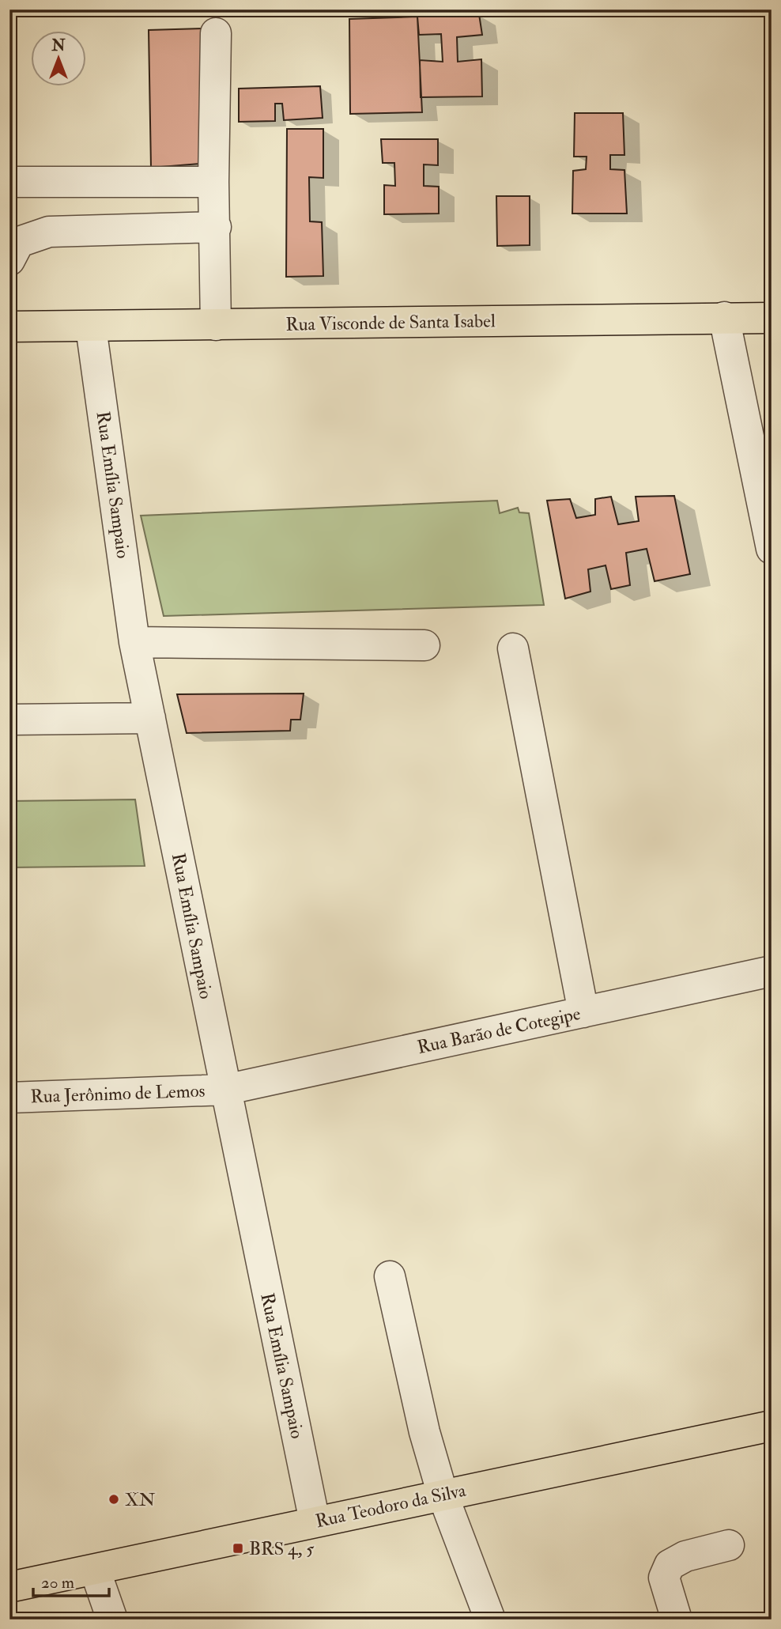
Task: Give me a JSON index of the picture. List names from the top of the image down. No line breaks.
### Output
{"streets":{"main road":["Rua Visconde de Santa Isabel","Rua Teodoro da Silva"],"street":["Rua Emília Sampaio","Rua Barão de Cotegipe","Rua Jerônimo de Lemos"]},"crossings":[["Rua Visconde de Santa Isabel","Rua Emília Sampaio"],["Rua Emília Sampaio","Rua Barão de Cotegipe"],["Rua Emília Sampaio","Rua Jerônimo de Lemos"],["Rua Emília Sampaio","Rua Teodoro da Silva"],["Rua Barão de Cotegipe","Rua Jerônimo de Lemos"]],"places":{"other":["XN"],"transit":["BRS 4, 5"]},"scale_bar":"20 m","north":"top"}
